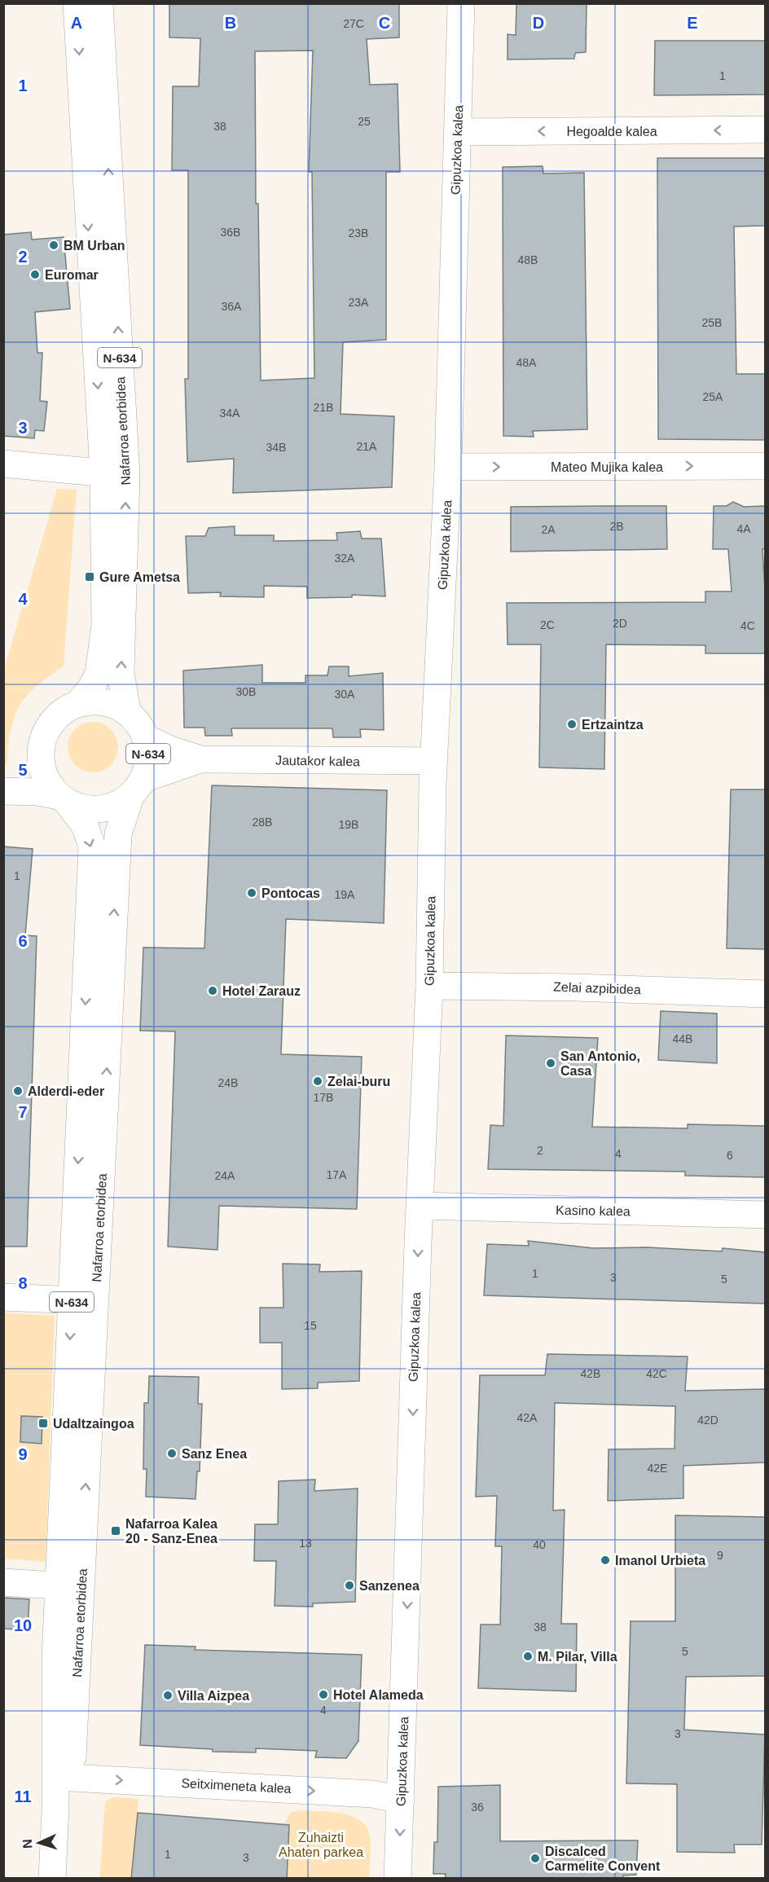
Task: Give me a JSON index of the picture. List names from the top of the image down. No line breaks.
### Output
{"streets":{"main road":["Hegoalde kalea","Gipuzkoa kalea","N-634","Nafarroa etorbidea","Mateo Mujika kalea","Jautakor kalea","Zelai azpibidea","Kasino kalea","Seitximeneta kalea"]},"crossings":[["Hegoalde kalea","Gipuzkoa kalea"],["Gipuzkoa kalea","Mateo Mujika kalea"],["Gipuzkoa kalea","Jautakor kalea"],["Gipuzkoa kalea","Zelai azpibidea"],["Gipuzkoa kalea","Kasino kalea"],["Gipuzkoa kalea","Seitximeneta kalea"],["N-634","Nafarroa etorbidea"],["N-634","Jautakor kalea"],["Nafarroa etorbidea","Jautakor kalea"],["Nafarroa etorbidea","Seitximeneta kalea"]],"one_way":["Hegoalde kalea","Gipuzkoa kalea","Mateo Mujika kalea","Seitximeneta kalea"],"parks":["Zuhaizti Ahaten parkea"],"places":{"other":["BM Urban","Euromar","Ertzaintza","Pontocas","Hotel Zarauz","San Antonio, Casa","Zelai-buru","Alderdi-eder","Sanz Enea","Imanol Urbieta","Sanzenea","M. Pilar, Villa","Hotel Alameda","Villa Aizpea","Discalced Carmelite Convent"],"transit":["Gure Ametsa","Udaltzaingoa","Nafarroa Kalea 20 - Sanz-Enea"]},"house_numbers":["27C","1","25","38","36B","23B","48B","23A","36A","25B","48A","25A","21B","34A","21A","34B","2B","4A","2A","32A","2D","2C","4C","30B","30A","28B","19B","1","19A","44B","24B","17B","2","4","6","17A","24A","1","3","5","15","42B","42C","42A","42D","42E","13","40","9","38","5","4","3","36","1","3"],"north":"left","grid":{"columns":["A","B","C","D","E"],"rows":["1","2","3","4","5","6","7","8","9","10","11"]}}
